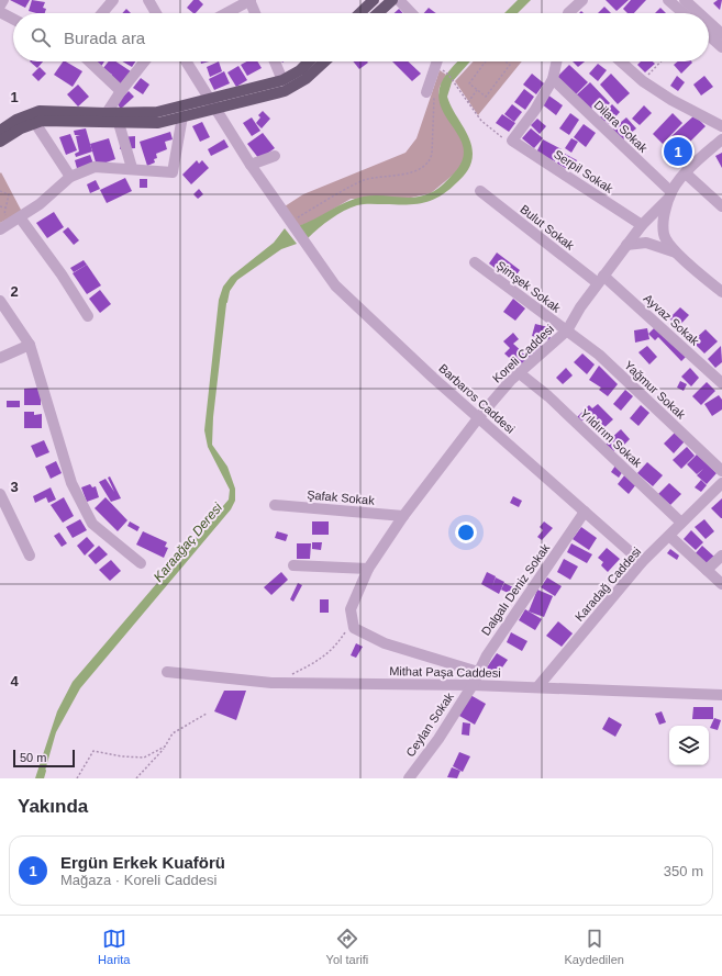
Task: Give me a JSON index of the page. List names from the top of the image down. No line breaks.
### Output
{"streets":{"street":["Dilara Sokak","Serpil Sokak","Bulut Sokak","Şimşek Sokak","Ayvaz Sokak","Koreli Caddesi","Yağmur Sokak","Barbaros Caddesi","Yıldırım Sokak","Şafak Sokak","Karadağ Caddesi","Dalgalı Deniz Sokak","Mithat Paşa Caddesi","Ceylan Sokak"]},"crossings":[["Dilara Sokak","Koreli Caddesi"],["Serpil Sokak","Koreli Caddesi"],["Bulut Sokak","Ayvaz Sokak"],["Bulut Sokak","Koreli Caddesi"],["Şimşek Sokak","Koreli Caddesi"],["Şimşek Sokak","Yağmur Sokak"],["Ayvaz Sokak","Koreli Caddesi"],["Koreli Caddesi","Yağmur Sokak"],["Koreli Caddesi","Barbaros Caddesi"],["Koreli Caddesi","Yıldırım Sokak"],["Koreli Caddesi","Şafak Sokak"],["Barbaros Caddesi","Karadağ Caddesi"],["Barbaros Caddesi","Dalgalı Deniz Sokak"],["Yıldırım Sokak","Karadağ Caddesi"],["Karadağ Caddesi","Mithat Paşa Caddesi"],["Dalgalı Deniz Sokak","Mithat Paşa Caddesi"],["Dalgalı Deniz Sokak","Ceylan Sokak"],["Mithat Paşa Caddesi","Ceylan Sokak"]],"water":["Karaağaç Deresi"],"scale_bar":"50 m","page":{"search":"Burada ara","pins":"1","scale":"50 m","heading":"Yakında","list":[{"mark":"1","name":"Ergün Erkek Kuaförü","note":"Mağaza · Koreli Caddesi","value":"350 m"}],"nav":["Harita","Yol tarifi","Kaydedilen"]},"grid":{"rows":["1","2","3","4"]}}
